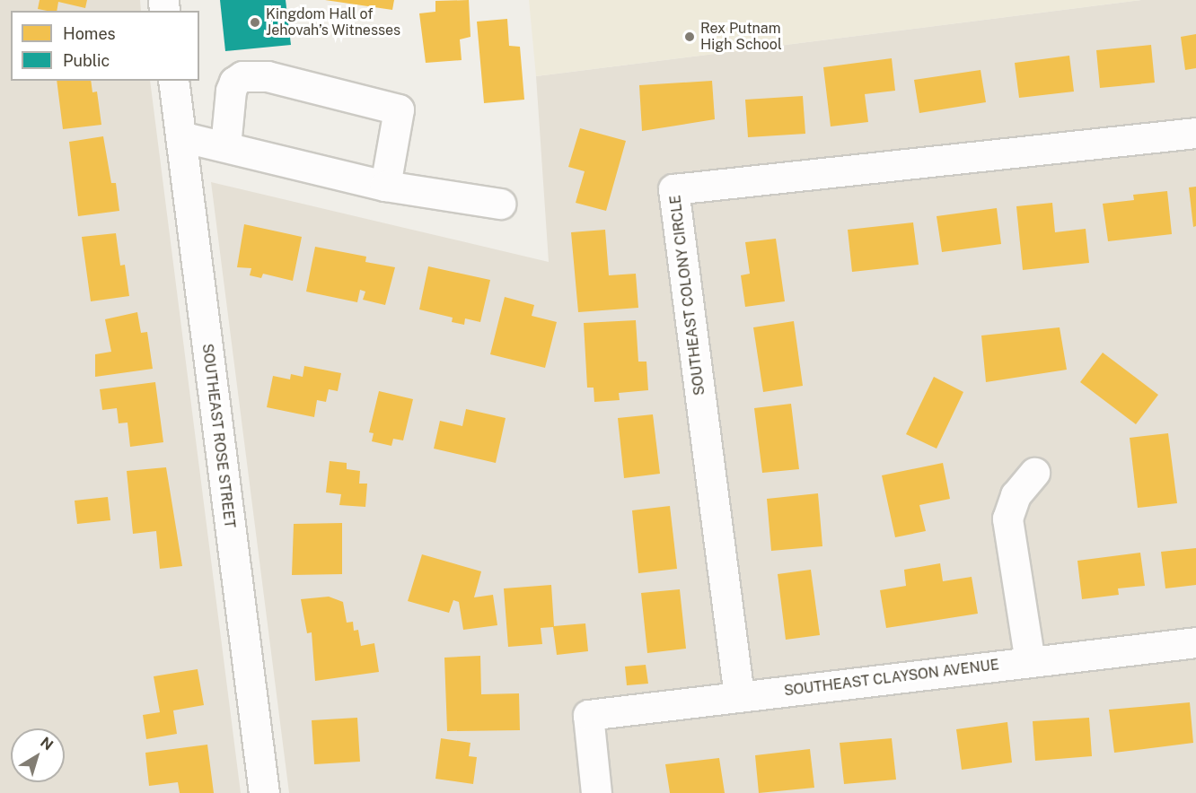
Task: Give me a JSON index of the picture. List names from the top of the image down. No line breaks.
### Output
{"streets":{"street":["SOUTHEAST COLONY CIRCLE","SOUTHEAST ROSE STREET","SOUTHEAST CLAYSON AVENUE"]},"crossings":[["SOUTHEAST COLONY CIRCLE","SOUTHEAST CLAYSON AVENUE"]],"places":["Kingdom Hall of Jehovah’s Witnesses","Rex Putnam High School"],"legend":["Homes","Public"],"north":"top right"}
